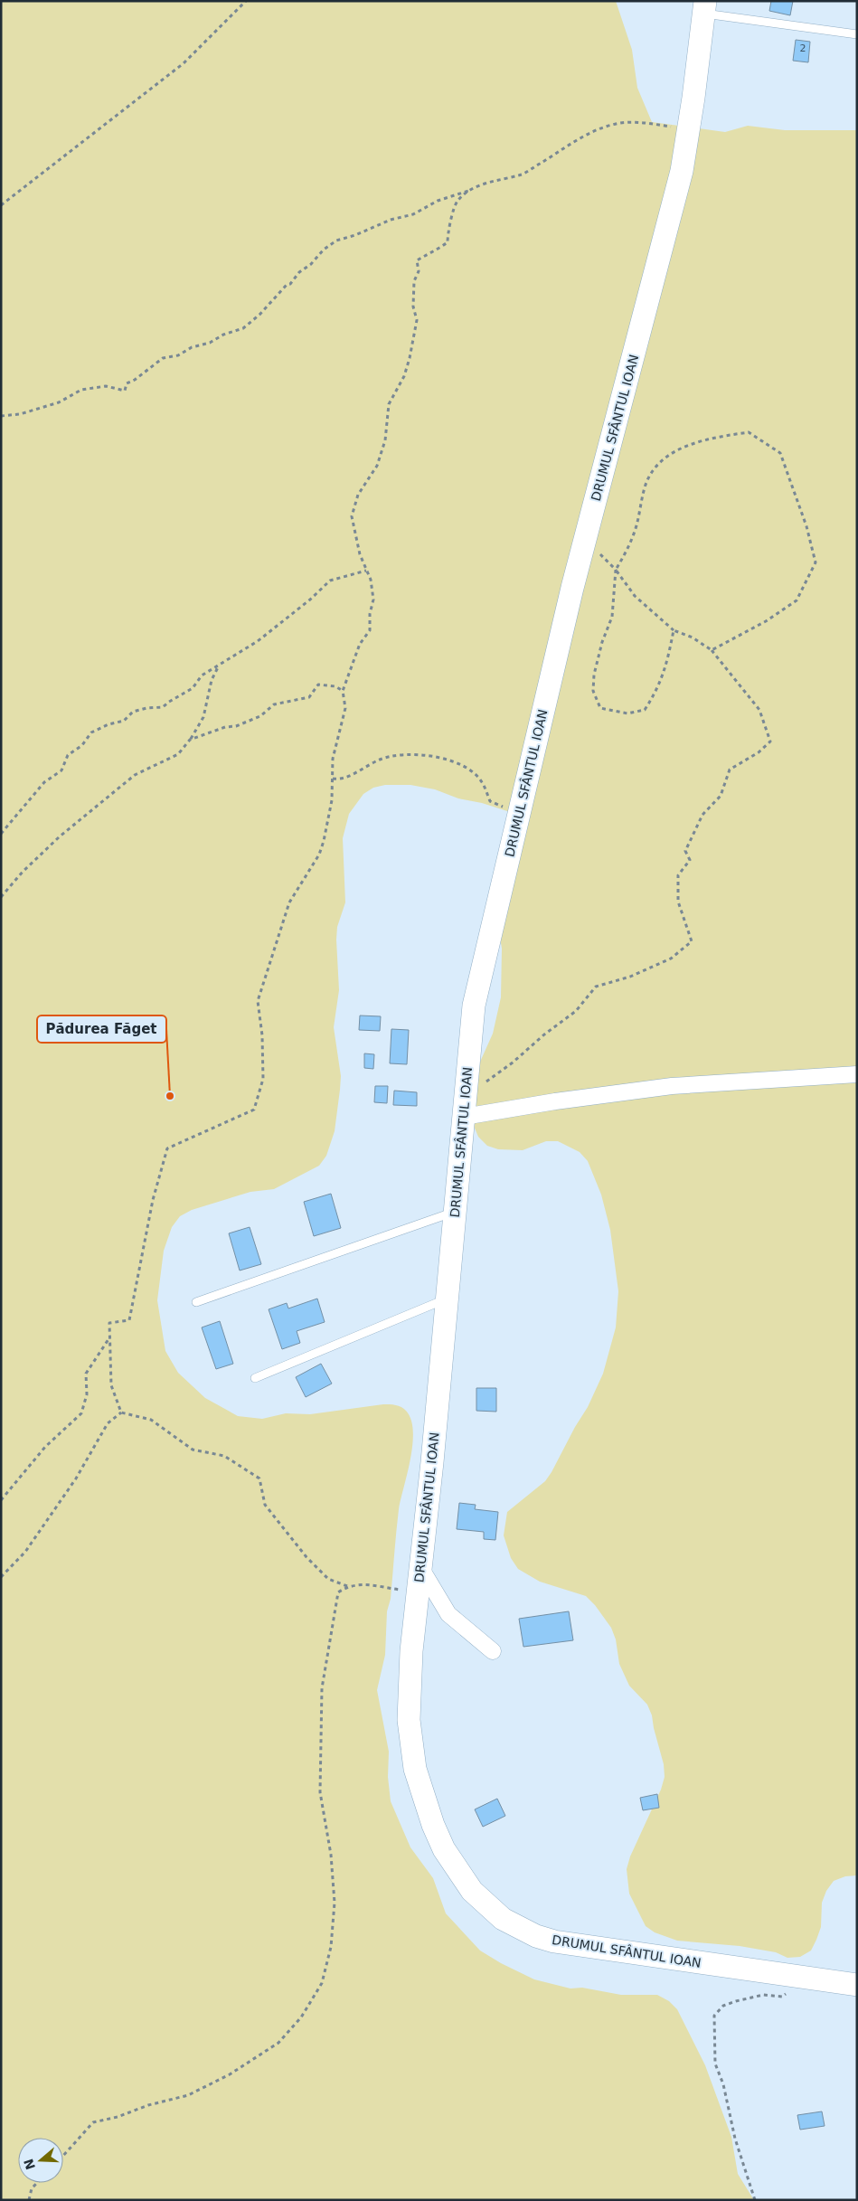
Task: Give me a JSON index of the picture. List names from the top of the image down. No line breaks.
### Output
{"streets":{"main road":["DRUMUL SFÂNTUL IOAN"]},"places":["Pădurea Făget"],"house_numbers":["2"],"north":"left"}
